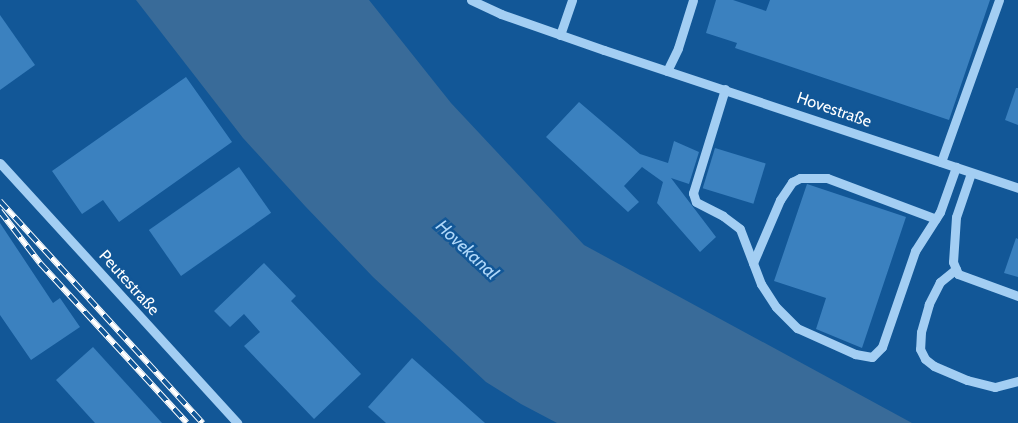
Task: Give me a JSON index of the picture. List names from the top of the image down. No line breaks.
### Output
{"streets":{"street":["Hovestraße","Peutestraße"]},"water":["Hovekanal"]}
